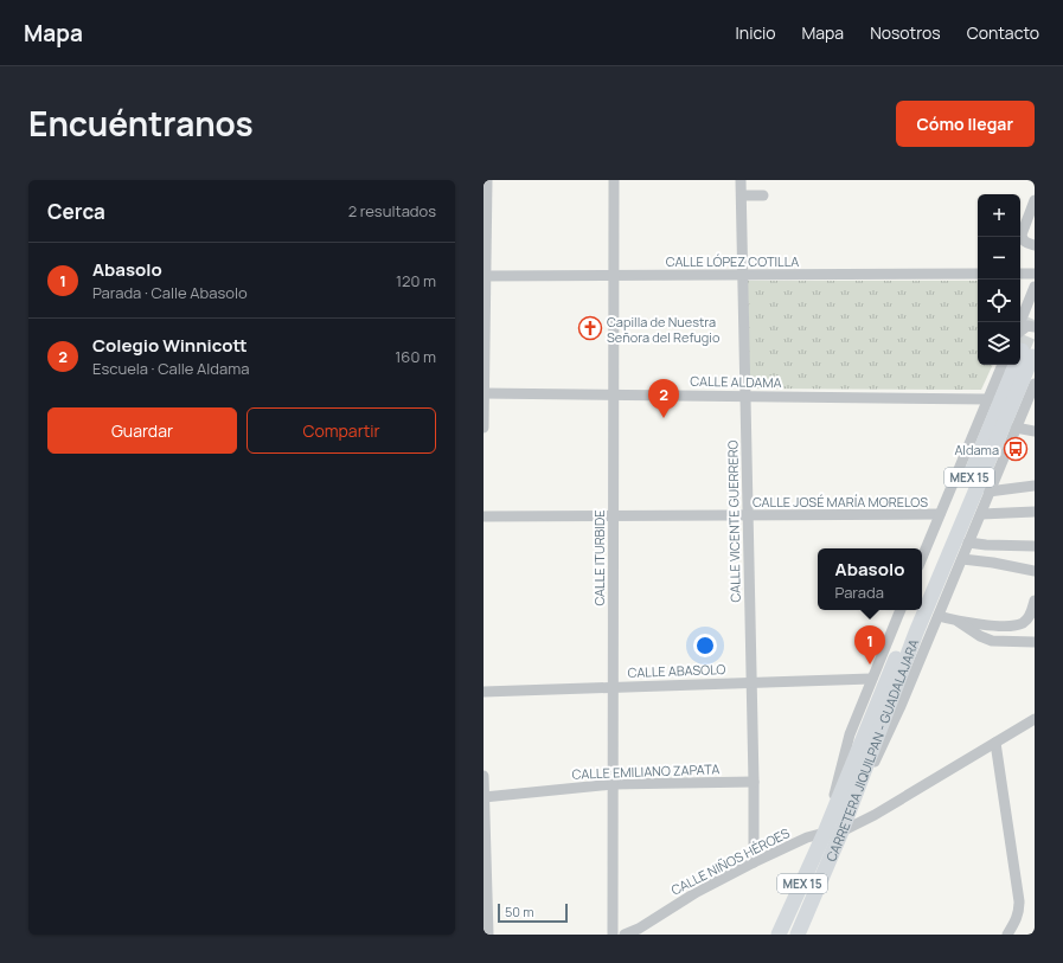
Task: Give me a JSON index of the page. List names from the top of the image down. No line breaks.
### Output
{"streets":{"highway":["MEX 15","CARRETERA JIQUILPAN - GUADALAJARA"],"street":["CALLE LÓPEZ COTILLA","CALLE ALDAMA","CALLE JOSÉ MARÍA MORELOS","CALLE VICENTE GUERRERO","CALLE ITURBIDE","CALLE ABASOLO","CALLE EMILIANO ZAPATA","CALLE NIÑOS HÉROES"]},"crossings":[["CALLE LÓPEZ COTILLA","CALLE VICENTE GUERRERO"],["CALLE LÓPEZ COTILLA","CALLE ITURBIDE"],["CALLE ALDAMA","CALLE VICENTE GUERRERO"],["CALLE ALDAMA","CALLE ITURBIDE"],["CALLE JOSÉ MARÍA MORELOS","CALLE VICENTE GUERRERO"],["CALLE JOSÉ MARÍA MORELOS","CALLE ITURBIDE"],["CALLE VICENTE GUERRERO","CALLE ABASOLO"],["CALLE VICENTE GUERRERO","CALLE EMILIANO ZAPATA"],["CALLE VICENTE GUERRERO","CALLE NIÑOS HÉROES"],["CALLE ITURBIDE","CALLE ABASOLO"],["CALLE ITURBIDE","CALLE EMILIANO ZAPATA"],["CARRETERA JIQUILPAN - GUADALAJARA","CALLE NIÑOS HÉROES"]],"places":{"church":["Capilla de Nuestra Señora del Refugio"],"bus stop":["Aldama"]},"scale_bar":"50 m","page":{"header":"Mapa","nav":["Inicio","Mapa","Nosotros","Contacto"],"title":"Encuéntranos","buttons":["Cómo llegar",["Guardar","Compartir"]],"heading":["Cerca","2 resultados"],"map_buttons":["+","−"],"list":[{"mark":"1","name":"Abasolo","note":"Parada · Calle Abasolo","value":"120 m"},{"mark":"2","name":"Colegio Winnicott","note":"Escuela · Calle Aldama","value":"160 m"}],"pins":["2","1"],"popup":["Abasolo","Parada"],"scale":"50 m"}}
